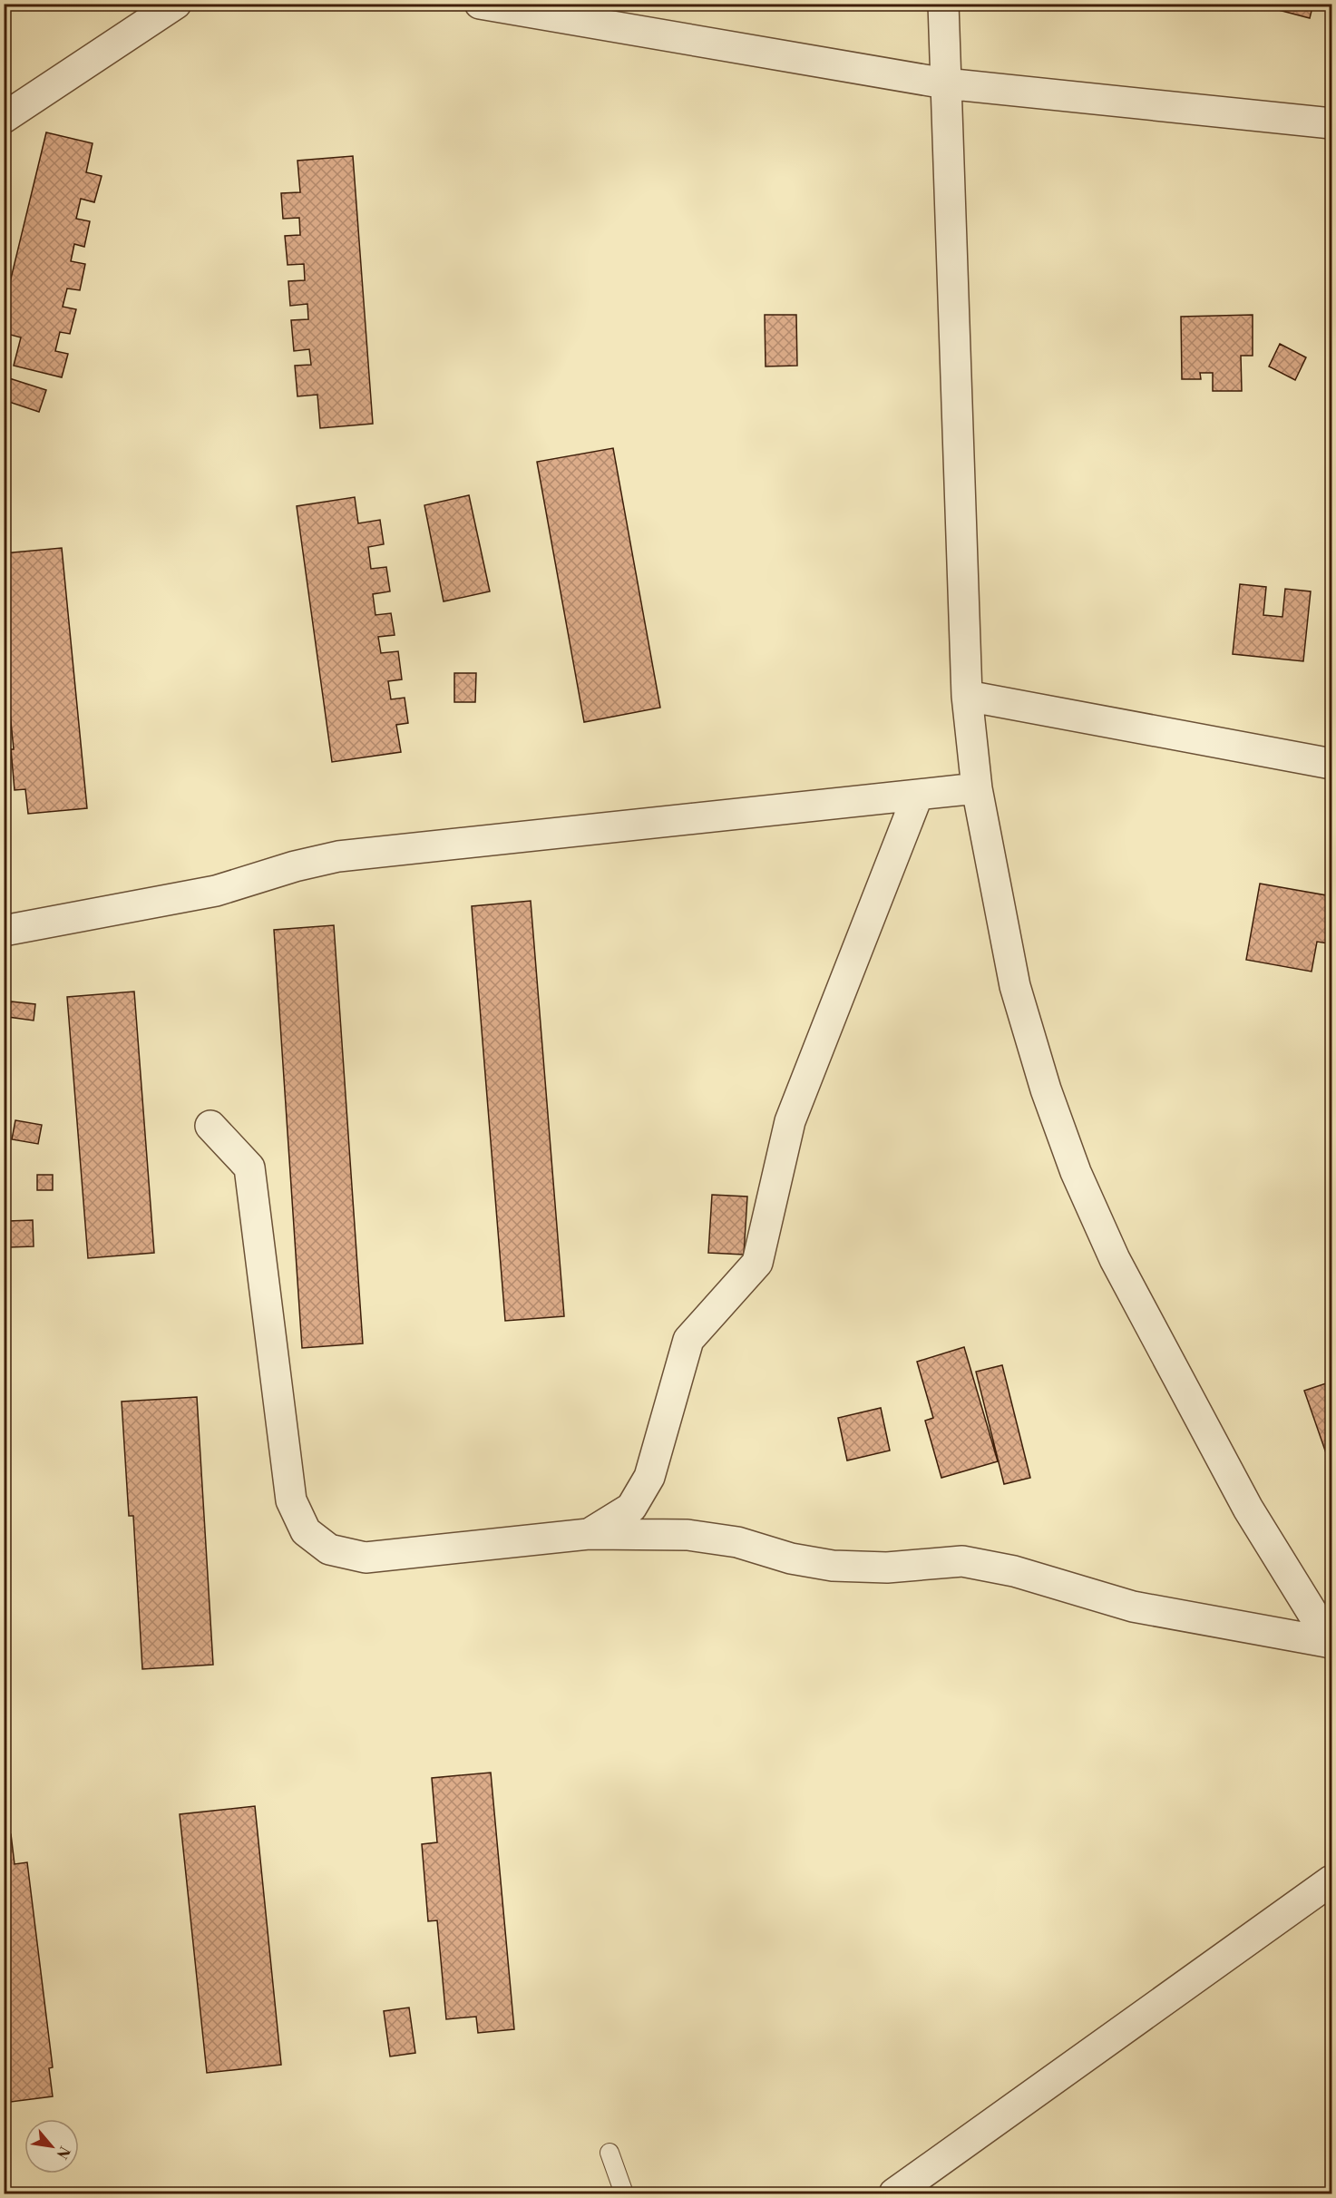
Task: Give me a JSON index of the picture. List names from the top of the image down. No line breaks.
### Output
{"north":"bottom right"}
